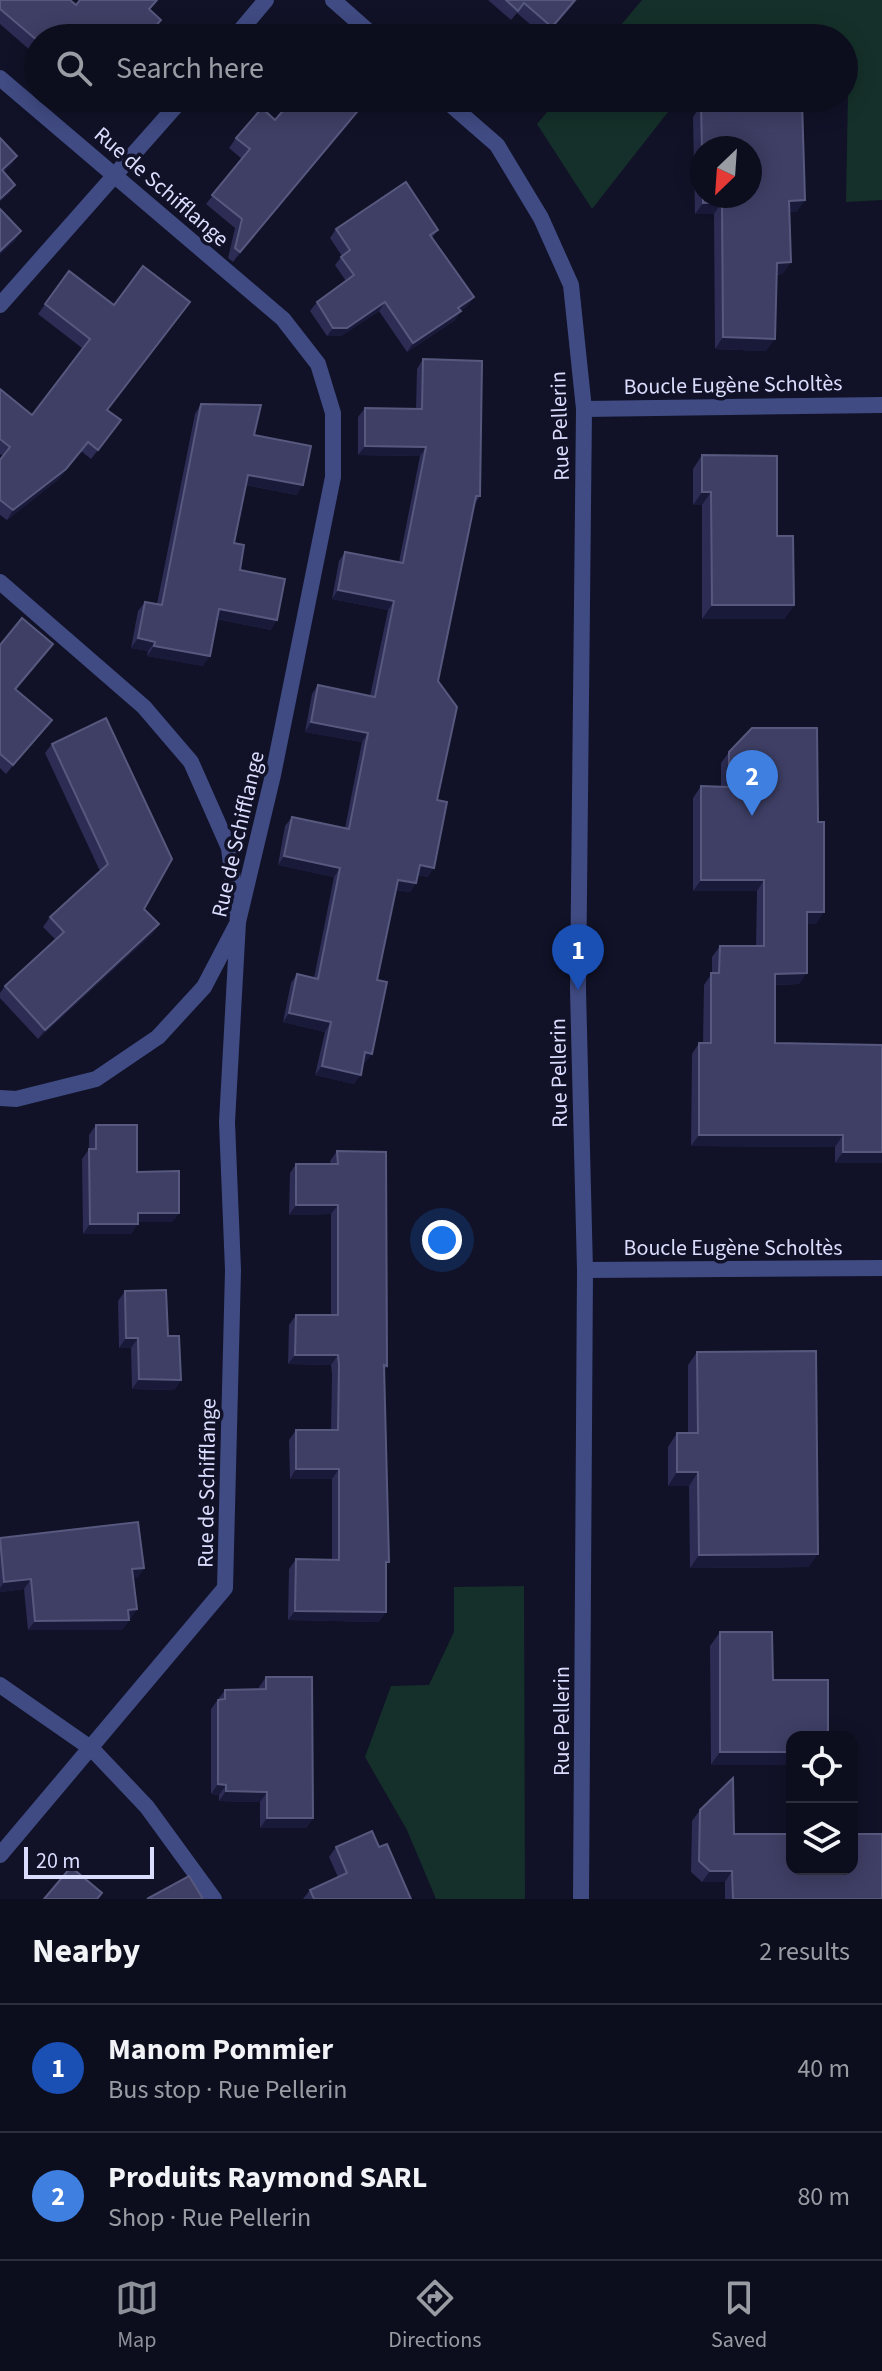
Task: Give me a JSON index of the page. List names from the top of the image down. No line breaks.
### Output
{"streets":{"street":["Rue de Schifflange","Boucle Eugène Scholtès","Rue Pellerin"]},"crossings":[["Boucle Eugène Scholtès","Rue Pellerin"]],"scale_bar":"20 m","north":"bottom left","page":{"search":"Search here","pins":["2","1"],"scale":"20 m","heading":["Nearby","2 results"],"list":[{"mark":"1","name":"Manom Pommier","note":"Bus stop · Rue Pellerin","value":"40 m"},{"mark":"2","name":"Produits Raymond SARL","note":"Shop · Rue Pellerin","value":"80 m"}],"nav":["Map","Directions","Saved"]}}
